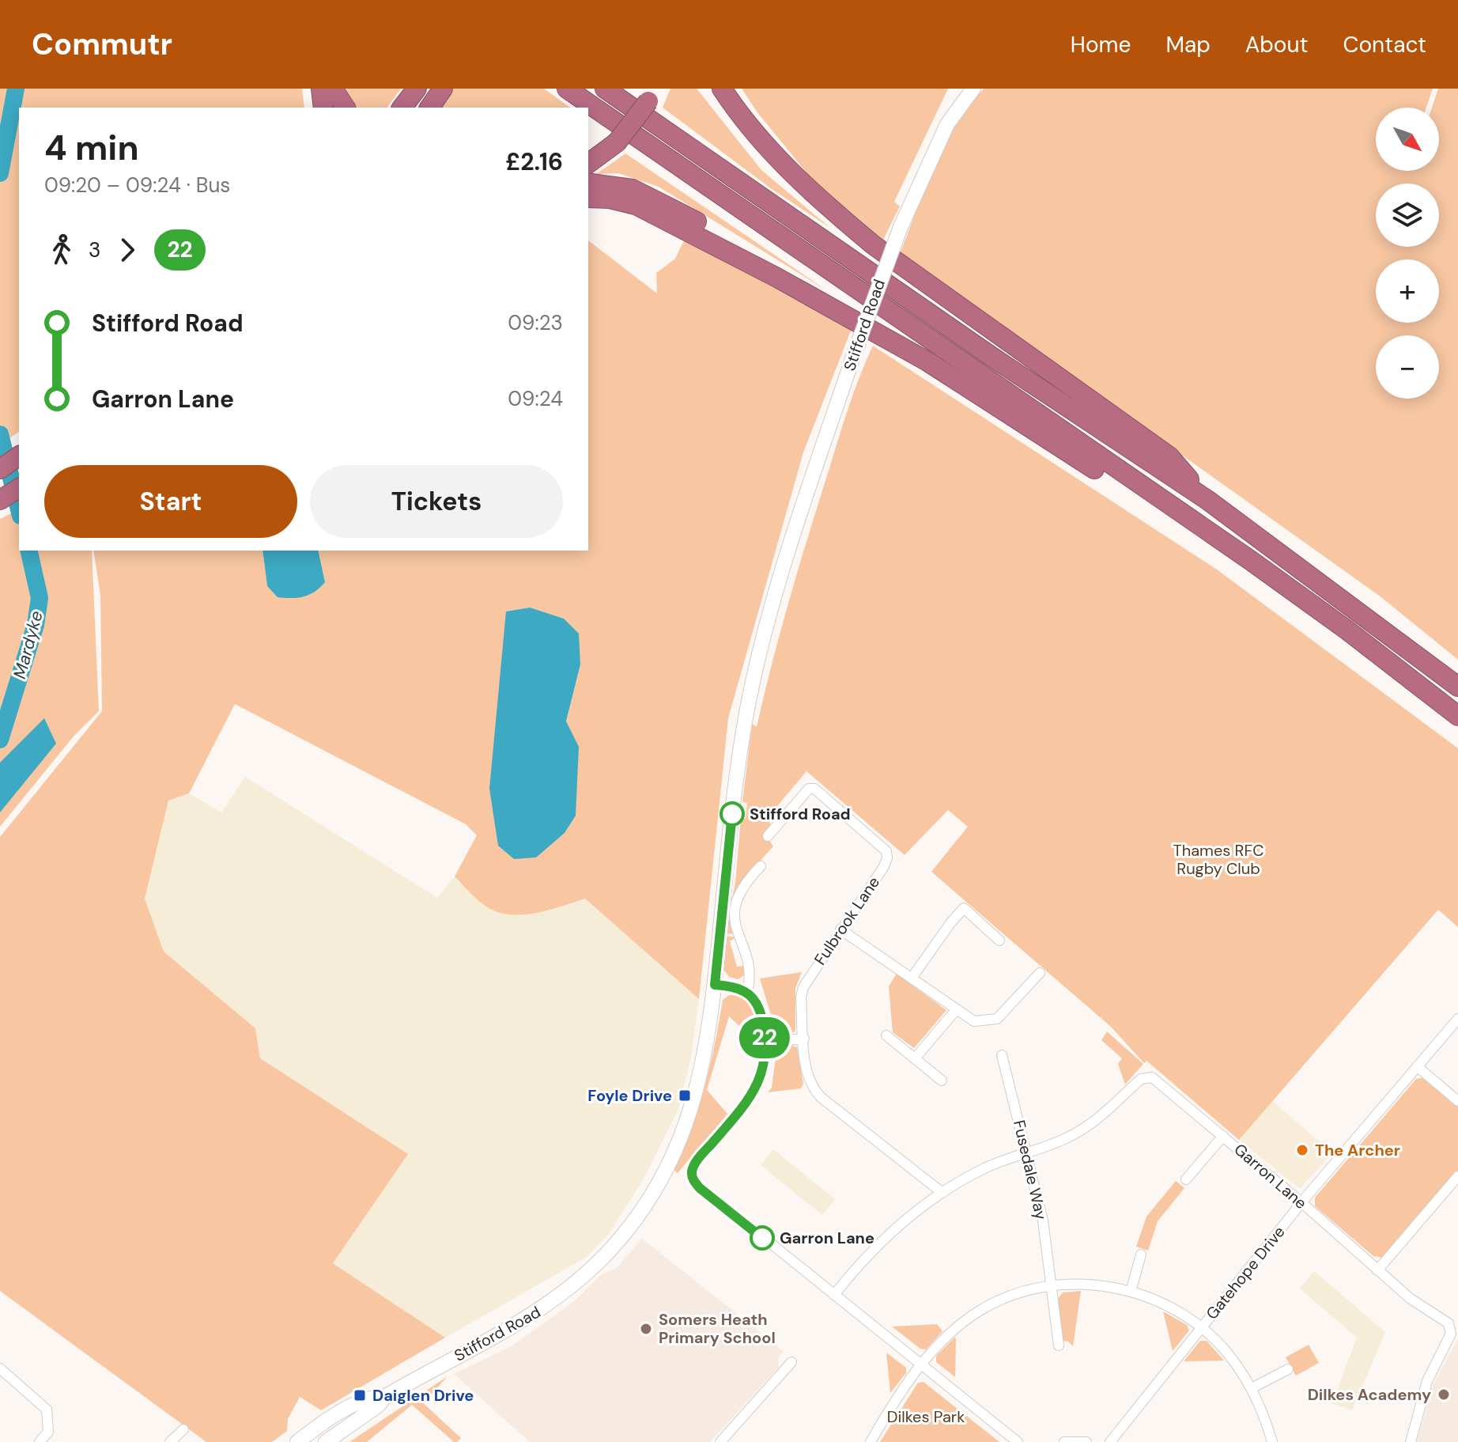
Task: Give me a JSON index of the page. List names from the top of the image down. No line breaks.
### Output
{"streets":{"main road":["Stifford Road"],"street":["Fulbrook Lane","Fusedale Way","Garron Lane","Gatehope Drive"]},"crossings":[["Fulbrook Lane","Garron Lane"],["Fusedale Way","Garron Lane"],["Garron Lane","Gatehope Drive"]],"water":["Mardyke"],"parks":["Thames RFC Rugby Club","Dilkes Park"],"places":{"other":["Stifford Road","The Archer","Garron Lane","Somers Heath Primary School","Dilkes Academy"],"transit":["Foyle Drive","Daiglen Drive"]},"lines":["bus line 22"],"north":"bottom right","page":{"header":"Commutr","nav":["Home","Map","About","Contact"],"on_map":"22","map_buttons":["+","−"],"heading":["4 min","09:20 – 09:24 · Bus","£2.16"],"legs":["3","22"],"list":[{"name":"Stifford Road","value":"09:23"},{"name":"Garron Lane","value":"09:24"}],"buttons":["Start","Tickets"]}}
